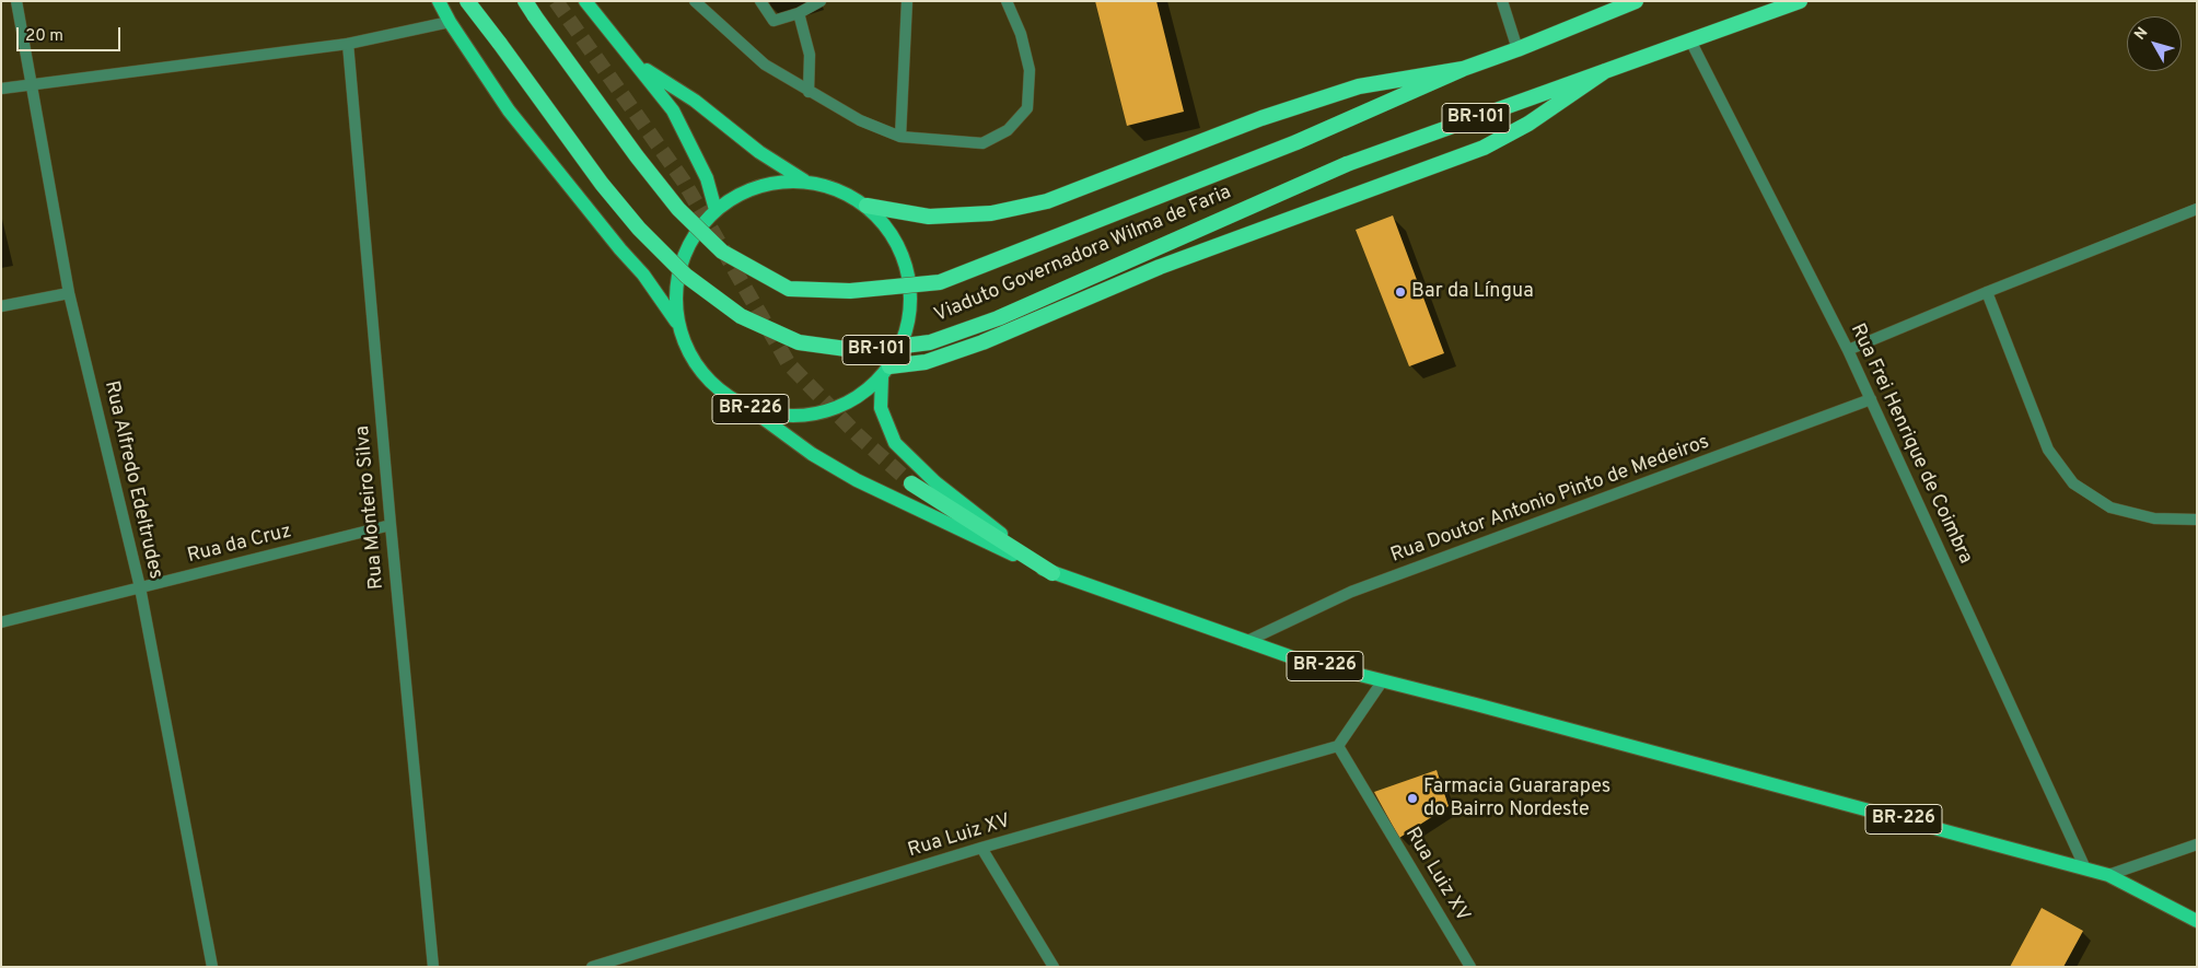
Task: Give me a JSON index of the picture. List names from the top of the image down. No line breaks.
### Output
{"streets":{"highway":["BR-101","Viaduto Governadora Wilma de Faria"],"main road":["BR-226"],"street":["Rua Frei Henrique de Coimbra","Rua Alfredo Edeltrudes","Rua Doutor Antonio Pinto de Medeiros","Rua Monteiro Silva","Rua da Cruz","Rua Luiz XV"]},"crossings":[["BR-101","Viaduto Governadora Wilma de Faria"],["BR-101","Rua Frei Henrique de Coimbra"],["BR-226","Rua Frei Henrique de Coimbra"],["BR-226","Rua Doutor Antonio Pinto de Medeiros"],["Rua Frei Henrique de Coimbra","Rua Doutor Antonio Pinto de Medeiros"],["Rua Alfredo Edeltrudes","Rua da Cruz"],["Rua Monteiro Silva","Rua da Cruz"]],"places":["Bar da Língua","Farmacia Guararapes do Bairro Nordeste"],"scale_bar":"20 m","north":"top left"}
